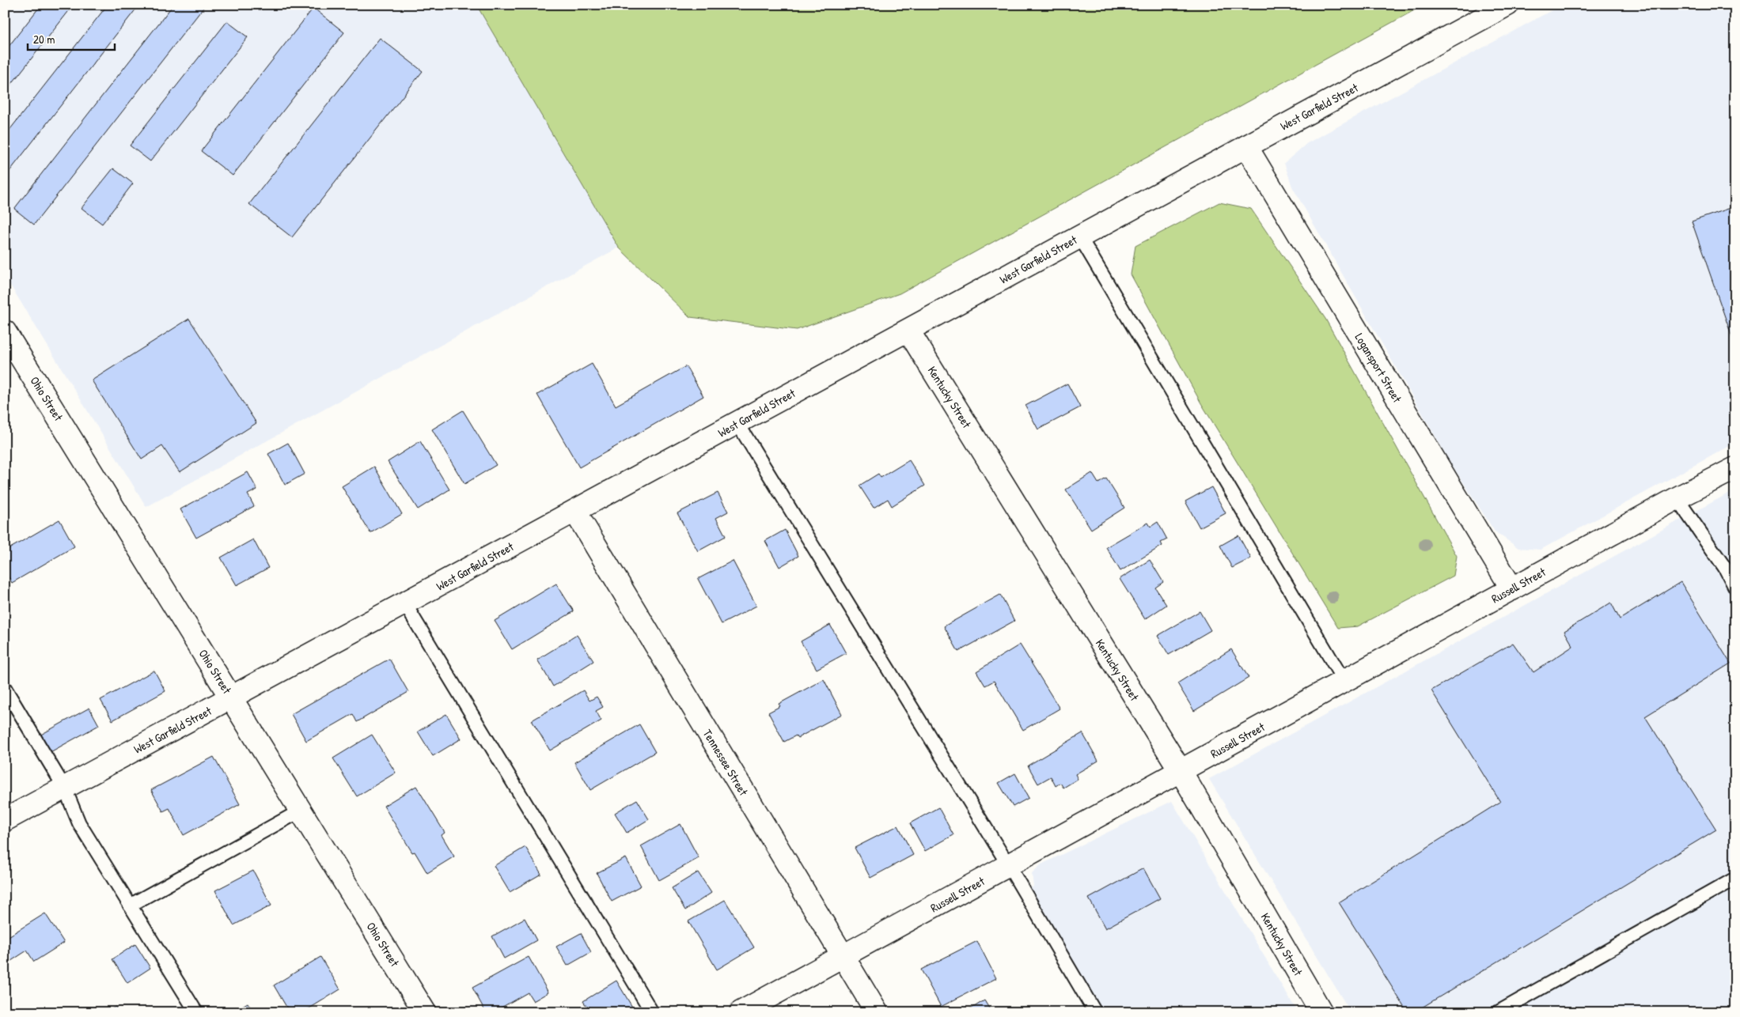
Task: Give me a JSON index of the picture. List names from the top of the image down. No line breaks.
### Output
{"streets":{"street":["West Garfield Street","Logansport Street","Kentucky Street","Ohio Street","Russell Street","Tennessee Street"]},"crossings":[["West Garfield Street","Logansport Street"],["West Garfield Street","Kentucky Street"],["West Garfield Street","Ohio Street"],["West Garfield Street","Tennessee Street"],["Logansport Street","Russell Street"],["Kentucky Street","Russell Street"],["Russell Street","Tennessee Street"]],"scale_bar":"20 m"}
